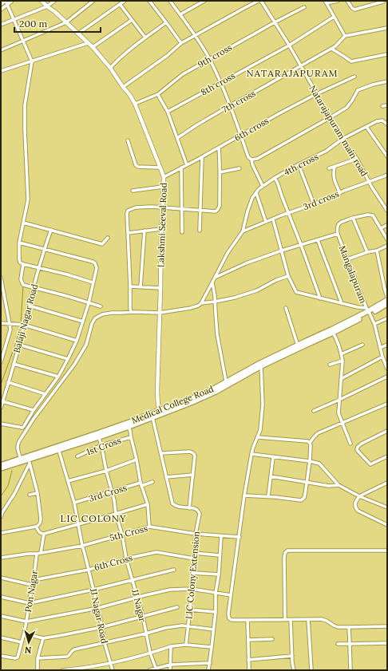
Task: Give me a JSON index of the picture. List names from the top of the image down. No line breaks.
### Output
{"streets":{"main road":["Medical College Road"],"street":["9th cross","8th cross","7th cross","6th cross","Natarajapuram main road","4th cross","3rd cross","Lakshmi Seeval Road","Mangalapuram","Balaji Nagar Road","1st Cross","3rd Cross","5th Cross","6th Cross","LIC Colony Extension","Pon Nagar","JJ Nagar","JJ Nagar Road"]},"crossings":[["9th cross","Natarajapuram main road"],["9th cross","Lakshmi Seeval Road"],["8th cross","Natarajapuram main road"],["7th cross","Natarajapuram main road"],["6th cross","Natarajapuram main road"],["6th cross","Lakshmi Seeval Road"],["Natarajapuram main road","4th cross"],["Natarajapuram main road","3rd cross"],["Lakshmi Seeval Road","Medical College Road"],["Mangalapuram","Medical College Road"],["Medical College Road","JJ Nagar"],["Medical College Road","JJ Nagar Road"],["1st Cross","JJ Nagar"],["3rd Cross","JJ Nagar"],["3rd Cross","JJ Nagar Road"],["5th Cross","LIC Colony Extension"],["5th Cross","Pon Nagar"],["5th Cross","JJ Nagar"],["5th Cross","JJ Nagar Road"],["6th Cross","LIC Colony Extension"],["6th Cross","Pon Nagar"],["6th Cross","JJ Nagar"],["6th Cross","JJ Nagar Road"]],"districts":["NATARAJAPURAM","LIC COLONY"],"scale_bar":"200 m","north":"bottom"}
